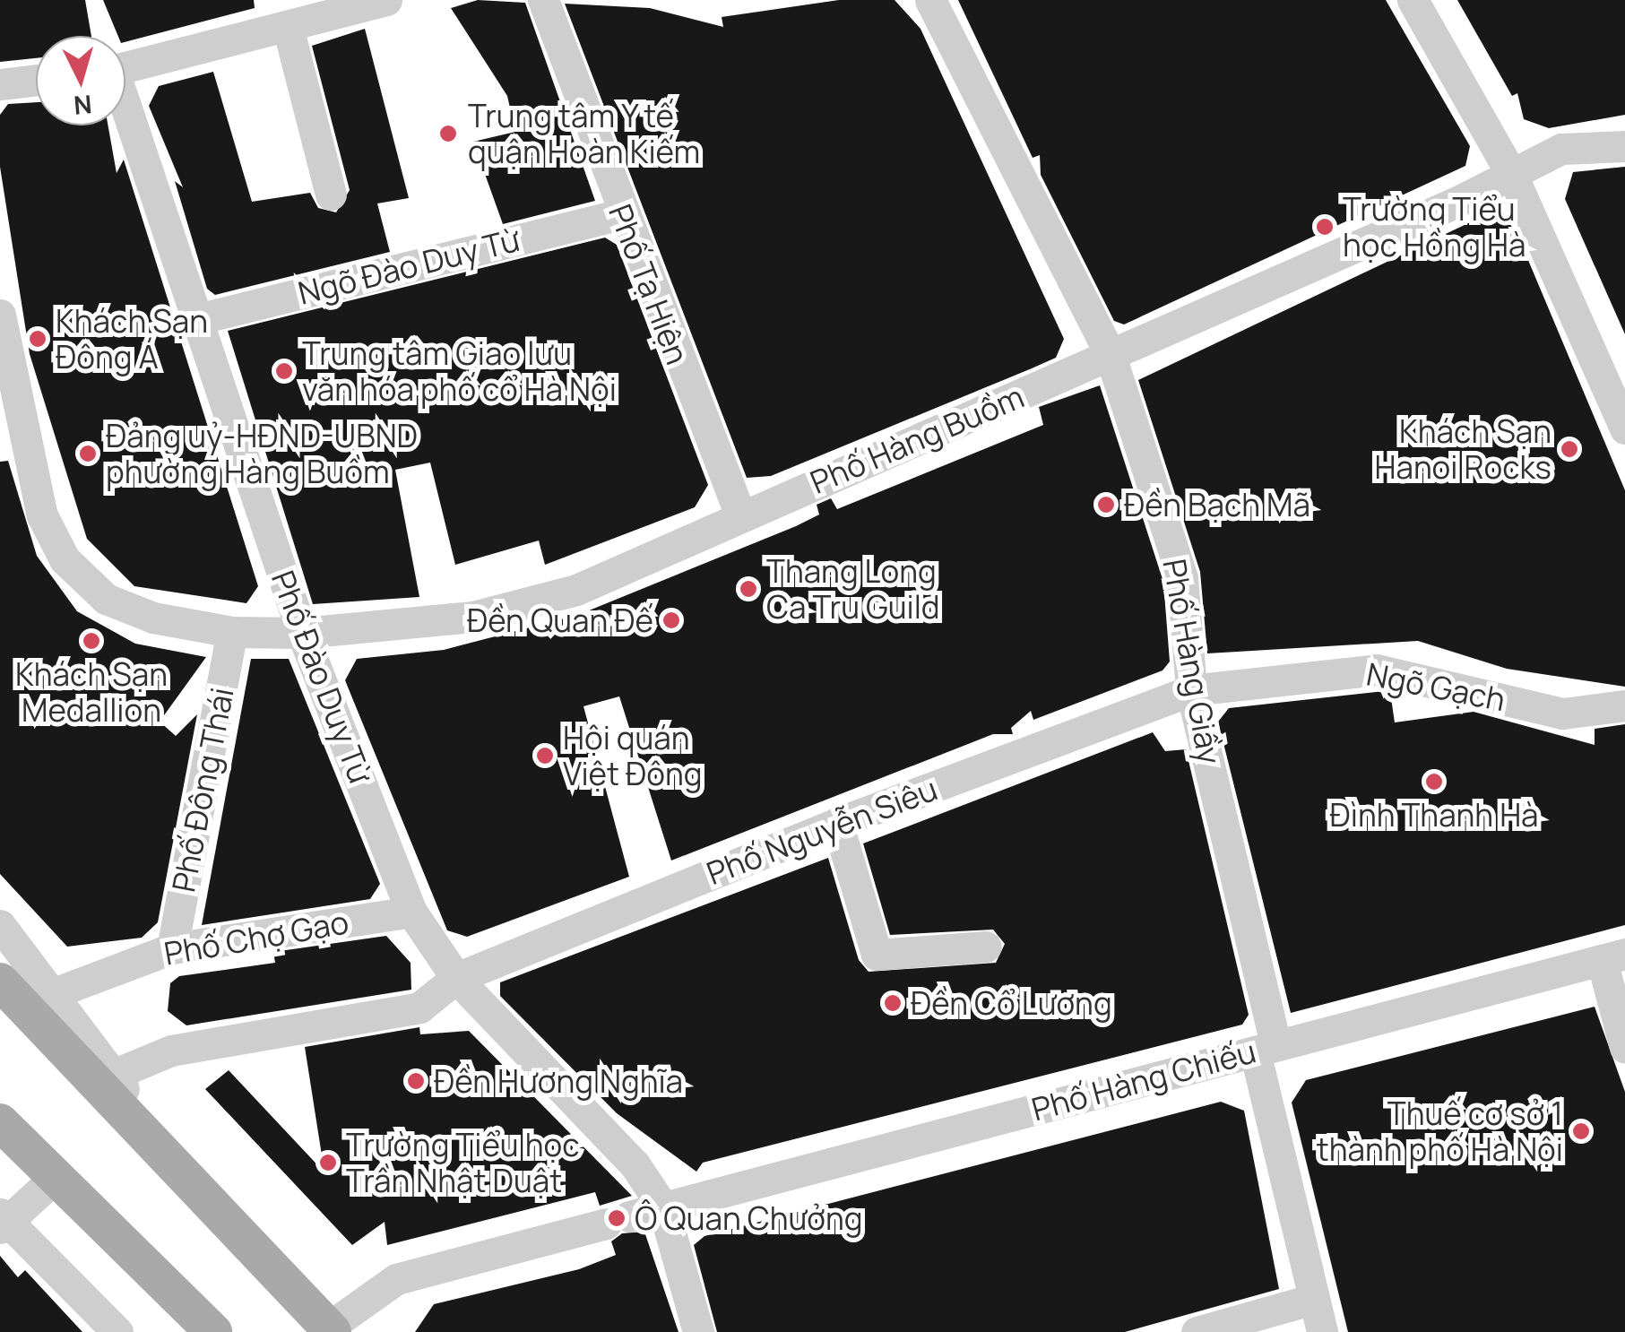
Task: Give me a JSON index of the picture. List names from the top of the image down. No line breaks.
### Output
{"streets":{"street":["Ngõ Đào Duy Từ","Phố Tạ Hiện","Phố Hàng Buồm","Phố Hàng Giầy","Phố Đào Duy Từ","Ngõ Gạch","Phố Đông Thái","Phố Nguyễn Siêu","Phố Chợ Gạo","Phố Hàng Chiếu"]},"crossings":[["Ngõ Đào Duy Từ","Phố Tạ Hiện"],["Ngõ Đào Duy Từ","Phố Đào Duy Từ"],["Phố Tạ Hiện","Phố Hàng Buồm"],["Phố Hàng Buồm","Phố Hàng Giầy"],["Phố Hàng Buồm","Phố Đào Duy Từ"],["Phố Hàng Buồm","Phố Đông Thái"],["Phố Hàng Giầy","Ngõ Gạch"],["Phố Hàng Giầy","Phố Nguyễn Siêu"],["Phố Hàng Giầy","Phố Hàng Chiếu"],["Phố Đào Duy Từ","Phố Nguyễn Siêu"],["Phố Đào Duy Từ","Phố Chợ Gạo"],["Phố Đào Duy Từ","Phố Hàng Chiếu"],["Ngõ Gạch","Phố Nguyễn Siêu"],["Phố Đông Thái","Phố Chợ Gạo"]],"places":["Trung tâm Y tế quận Hoàn Kiếm","Trường Tiểu học Hồng Hà","Khách Sạn Đông Á","Trung tâm Giao lưu văn hóa phố cổ Hà Nội","Khách Sạn Hanoi Rocks","Đảng uỷ-HĐND-UBND phường Hàng Buồm","Đền Bạch Mã","Thang Long Ca Tru Guild","Đền Quan Đế","Khách Sạn Medallion","Hội quán Việt Đông","Đình Thanh Hà","Đền Cổ Lương","Đền Hương Nghĩa","Thuế cơ sở 1 thành phố Hà Nội","Trường Tiểu học Trần Nhật Duật","Ô Quan Chưởng"],"north":"bottom"}
